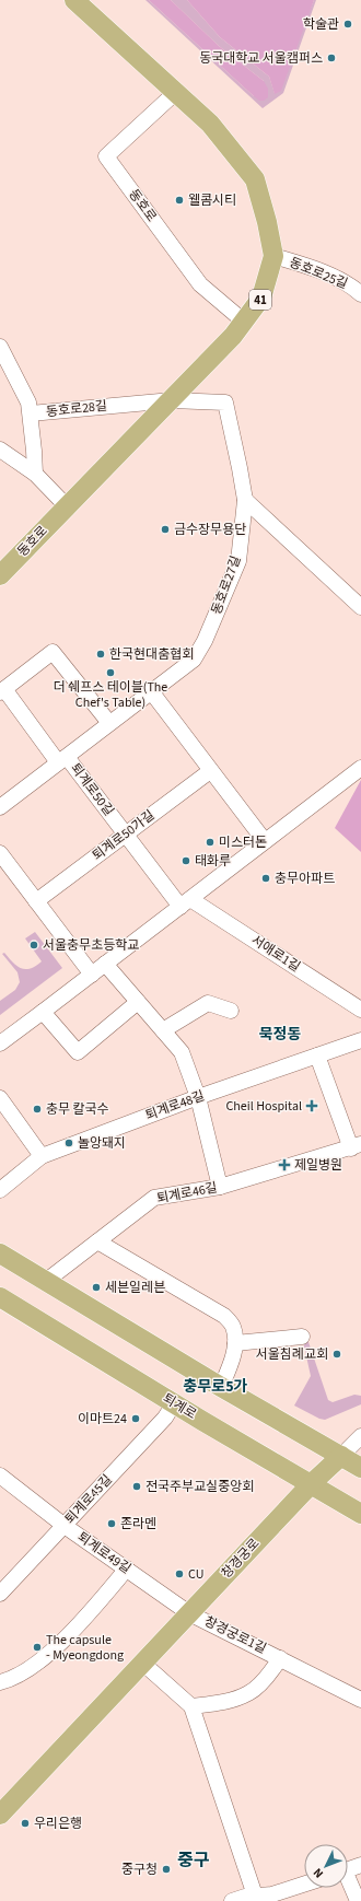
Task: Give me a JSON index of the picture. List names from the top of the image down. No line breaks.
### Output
{"streets":{"main road":["동호로","41","퇴계로","창경궁로"],"street":["동호로25길","동호로28길","동호로27길","퇴계로50길","퇴계로50가길","서애로1길","퇴계로48길","퇴계로46길","퇴계로45길","퇴계로49길","창경궁로1길"]},"crossings":[["동호로","동호로25길"],["동호로","동호로28길"],["동호로","동호로27길"],["동호로28길","동호로27길"],["동호로27길","퇴계로50길"],["퇴계로50길","퇴계로50가길"],["퇴계로50길","서애로1길"],["퇴계로48길","퇴계로46길"],["퇴계로","퇴계로45길"],["퇴계로","창경궁로"],["퇴계로45길","퇴계로49길"],["퇴계로49길","창경궁로"],["퇴계로49길","창경궁로1길"],["창경궁로","창경궁로1길"]],"districts":["묵정동","충무로5가","중구"],"places":{"other":["학술관","동국대학교 서울캠퍼스","웰콤시티","금수장무용단","한국현대춤협회","더 쉐프스 테이블(The Chef's Table)","미스터돈","태화루","충무아파트","서울충무초등학교","충무 칼국수","놀앙돼지","세븐일레븐","서울침례교회","이마트24","전국주부교실중앙회","존라멘","CU","The capsule - Myeongdong","우리은행","중구청"],"health":["Cheil Hospital","제일병원"]},"north":"bottom left"}
